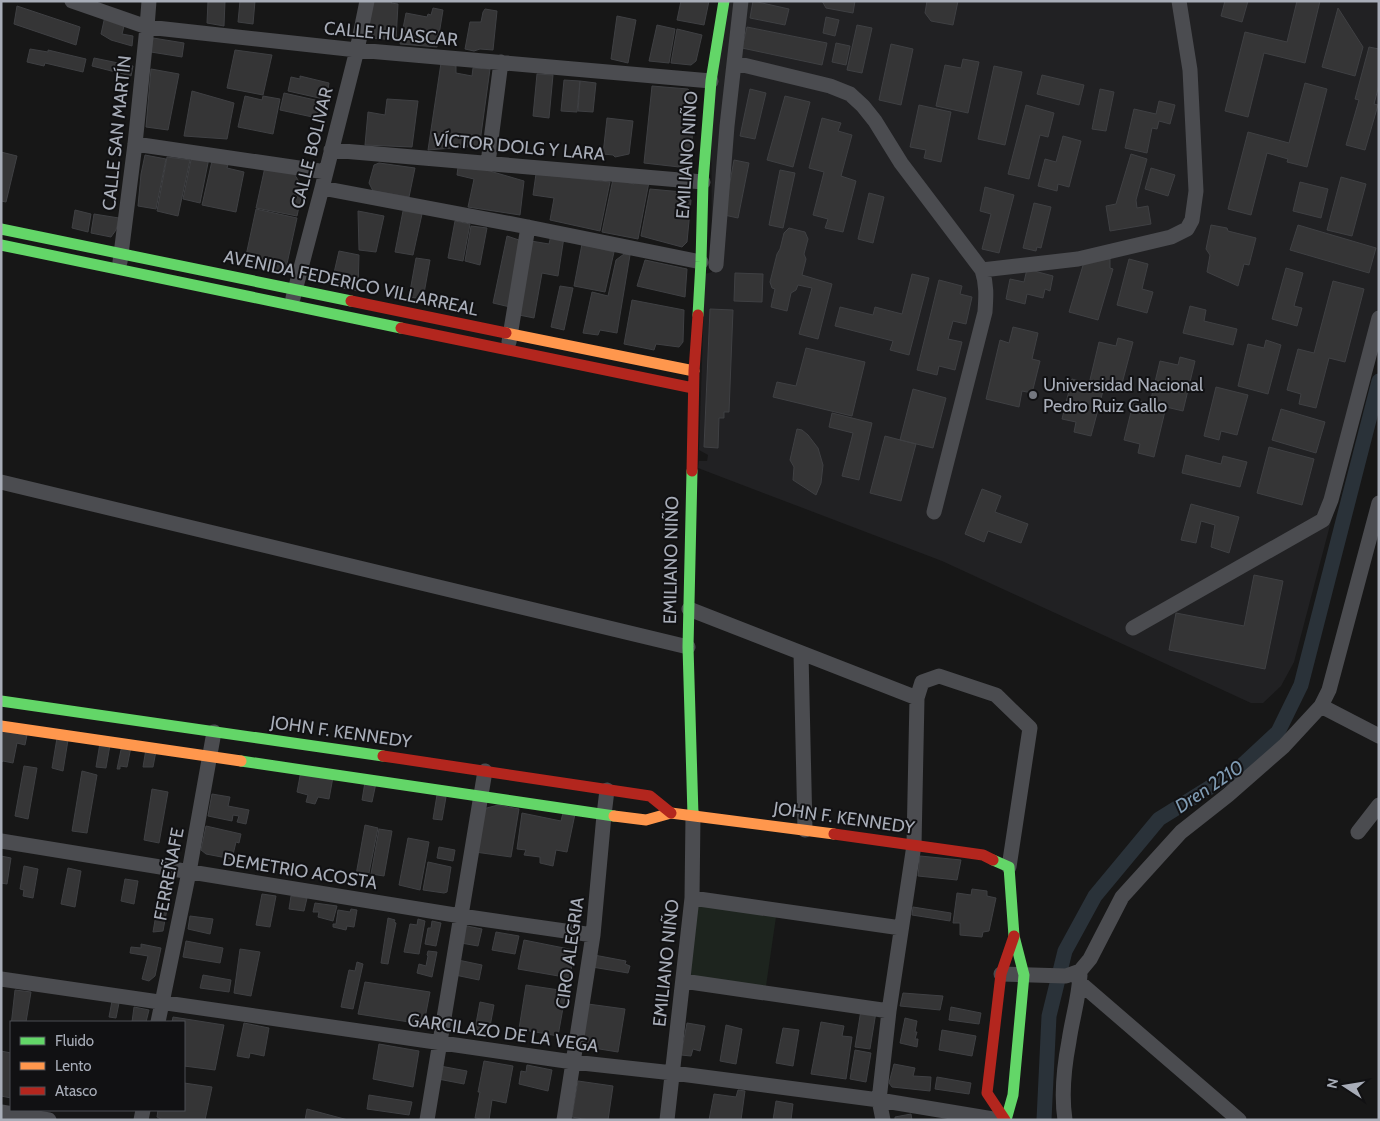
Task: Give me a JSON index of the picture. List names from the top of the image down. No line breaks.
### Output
{"streets":{"street":["CALLE HUASCAR","CALLE SAN MARTÍN","VÍCTOR DOLG Y LARA","CALLE BOLIVAR","EMILIANO NIÑO","AVENIDA FEDERICO VILLARREAL","JOHN F. KENNEDY","DEMETRIO ACOSTA","FERREÑAFE","CIRO ALEGRIA","GARCILAZO DE LA VEGA"]},"crossings":[["CALLE HUASCAR","CALLE SAN MARTÍN"],["CALLE HUASCAR","CALLE BOLIVAR"],["CALLE HUASCAR","EMILIANO NIÑO"],["CALLE SAN MARTÍN","AVENIDA FEDERICO VILLARREAL"],["VÍCTOR DOLG Y LARA","CALLE BOLIVAR"],["VÍCTOR DOLG Y LARA","EMILIANO NIÑO"],["CALLE BOLIVAR","AVENIDA FEDERICO VILLARREAL"],["EMILIANO NIÑO","AVENIDA FEDERICO VILLARREAL"],["EMILIANO NIÑO","JOHN F. KENNEDY"],["EMILIANO NIÑO","GARCILAZO DE LA VEGA"],["JOHN F. KENNEDY","FERREÑAFE"],["JOHN F. KENNEDY","CIRO ALEGRIA"],["DEMETRIO ACOSTA","FERREÑAFE"],["DEMETRIO ACOSTA","CIRO ALEGRIA"],["FERREÑAFE","GARCILAZO DE LA VEGA"],["CIRO ALEGRIA","GARCILAZO DE LA VEGA"]],"water":["Dren 2210"],"places":["Universidad Nacional Pedro Ruiz Gallo"],"legend":["Fluido","Lento","Atasco"],"north":"left"}
